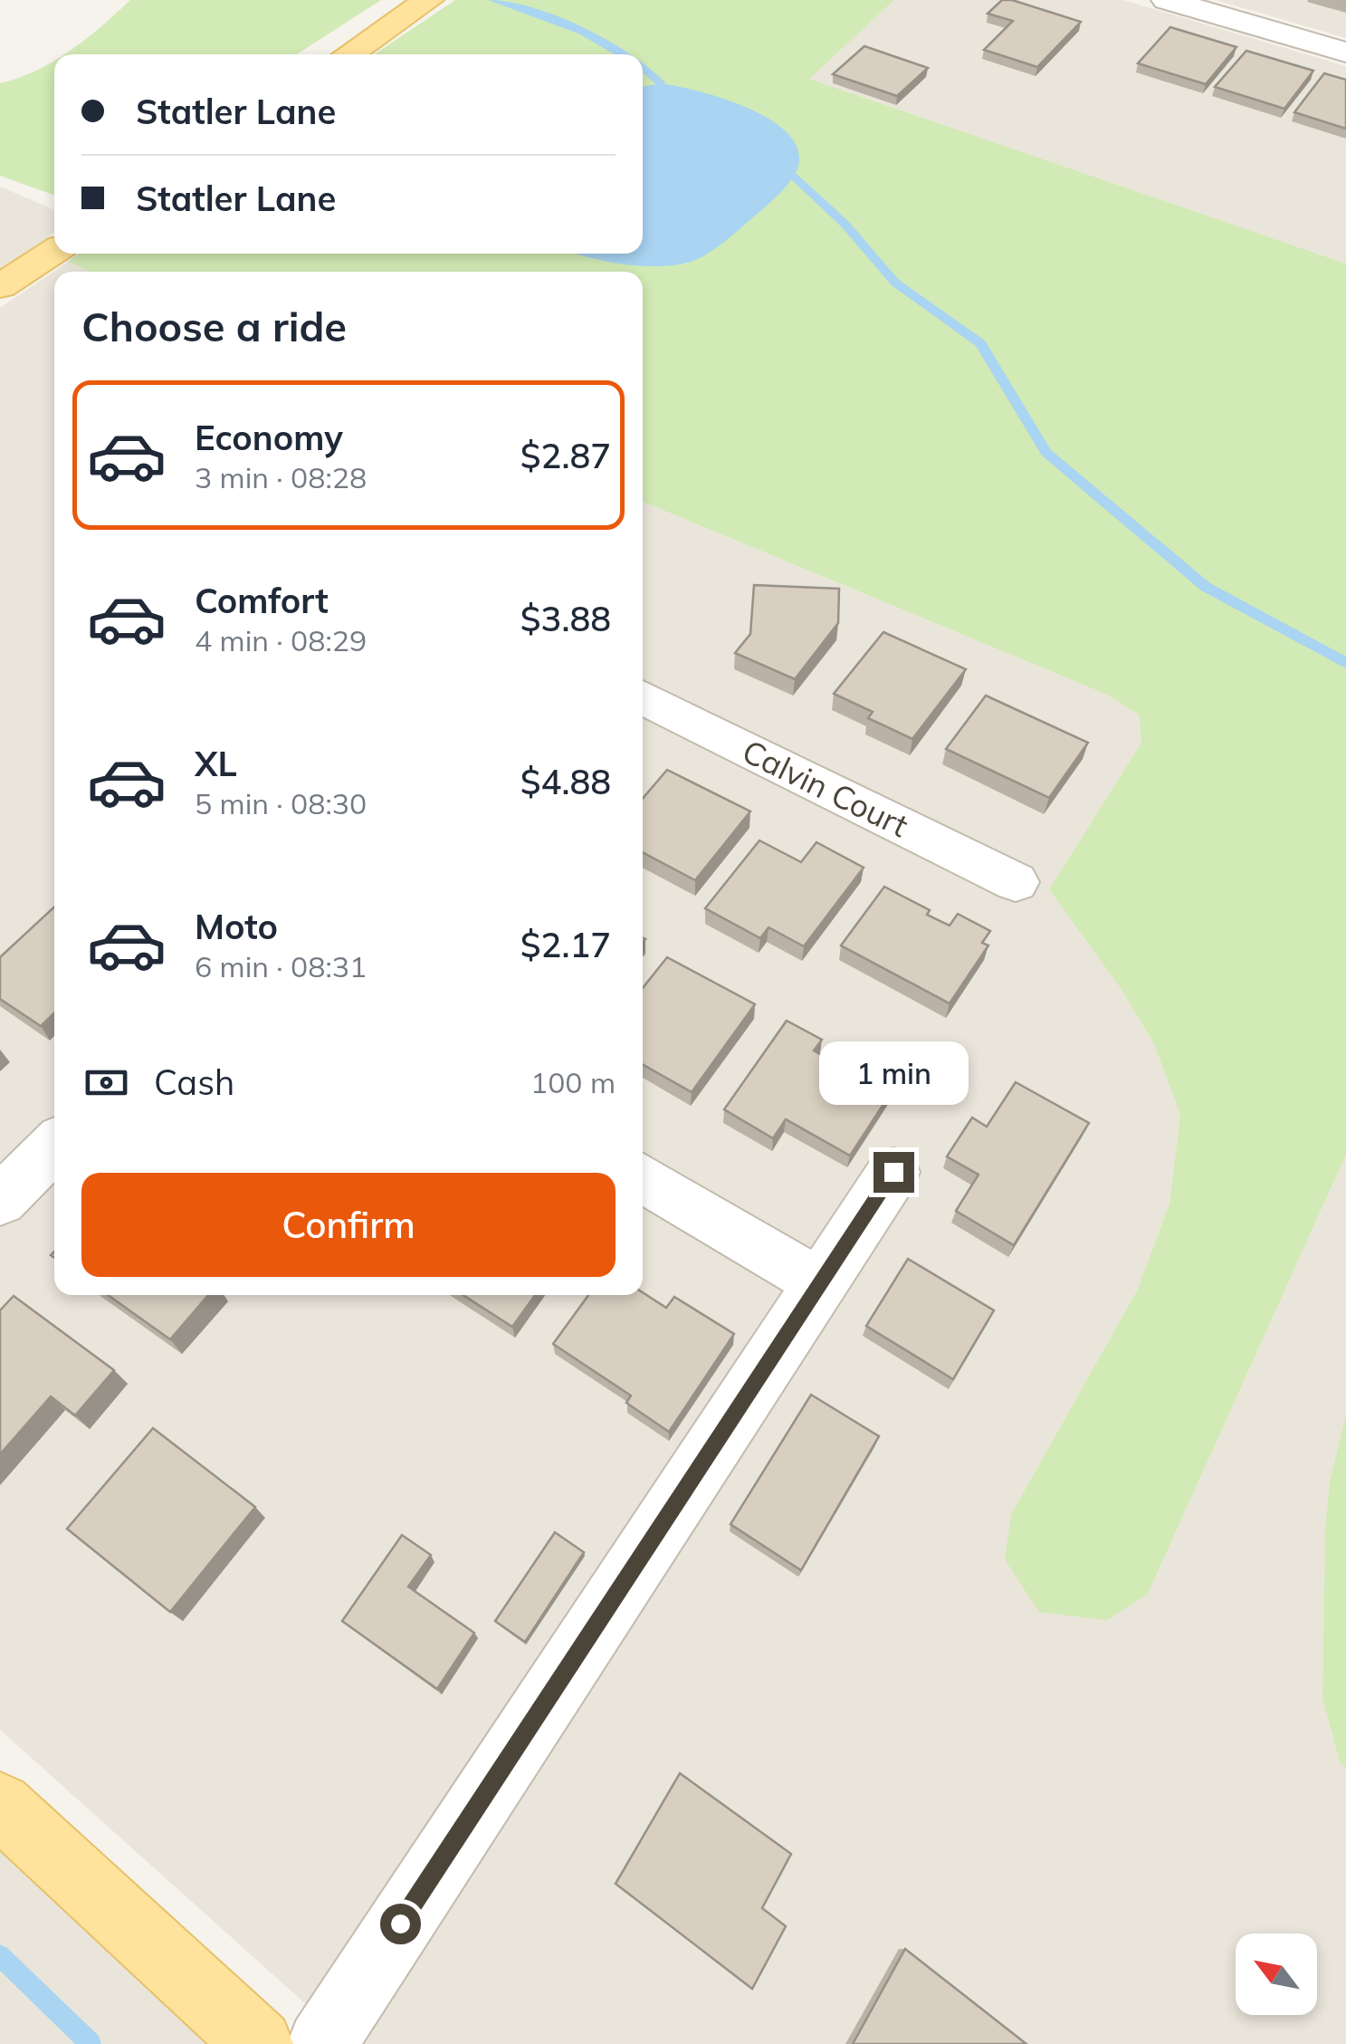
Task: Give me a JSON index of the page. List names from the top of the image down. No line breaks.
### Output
{"streets":{"street":["Calvin Court"]},"north":"top left","page":{"banner":["Statler Lane","Statler Lane"],"heading":"Choose a ride","list":[{"name":"Economy","note":"3 min · 08:28","value":"$2.87"},{"name":"Comfort","note":"4 min · 08:29","value":"$3.88"},{"name":"XL","note":"5 min · 08:30","value":"$4.88"},{"name":"Moto","note":"6 min · 08:31","value":"$2.17"}],"pay":["Cash","100 m"],"bubble":"1 min","buttons":"Confirm"}}
